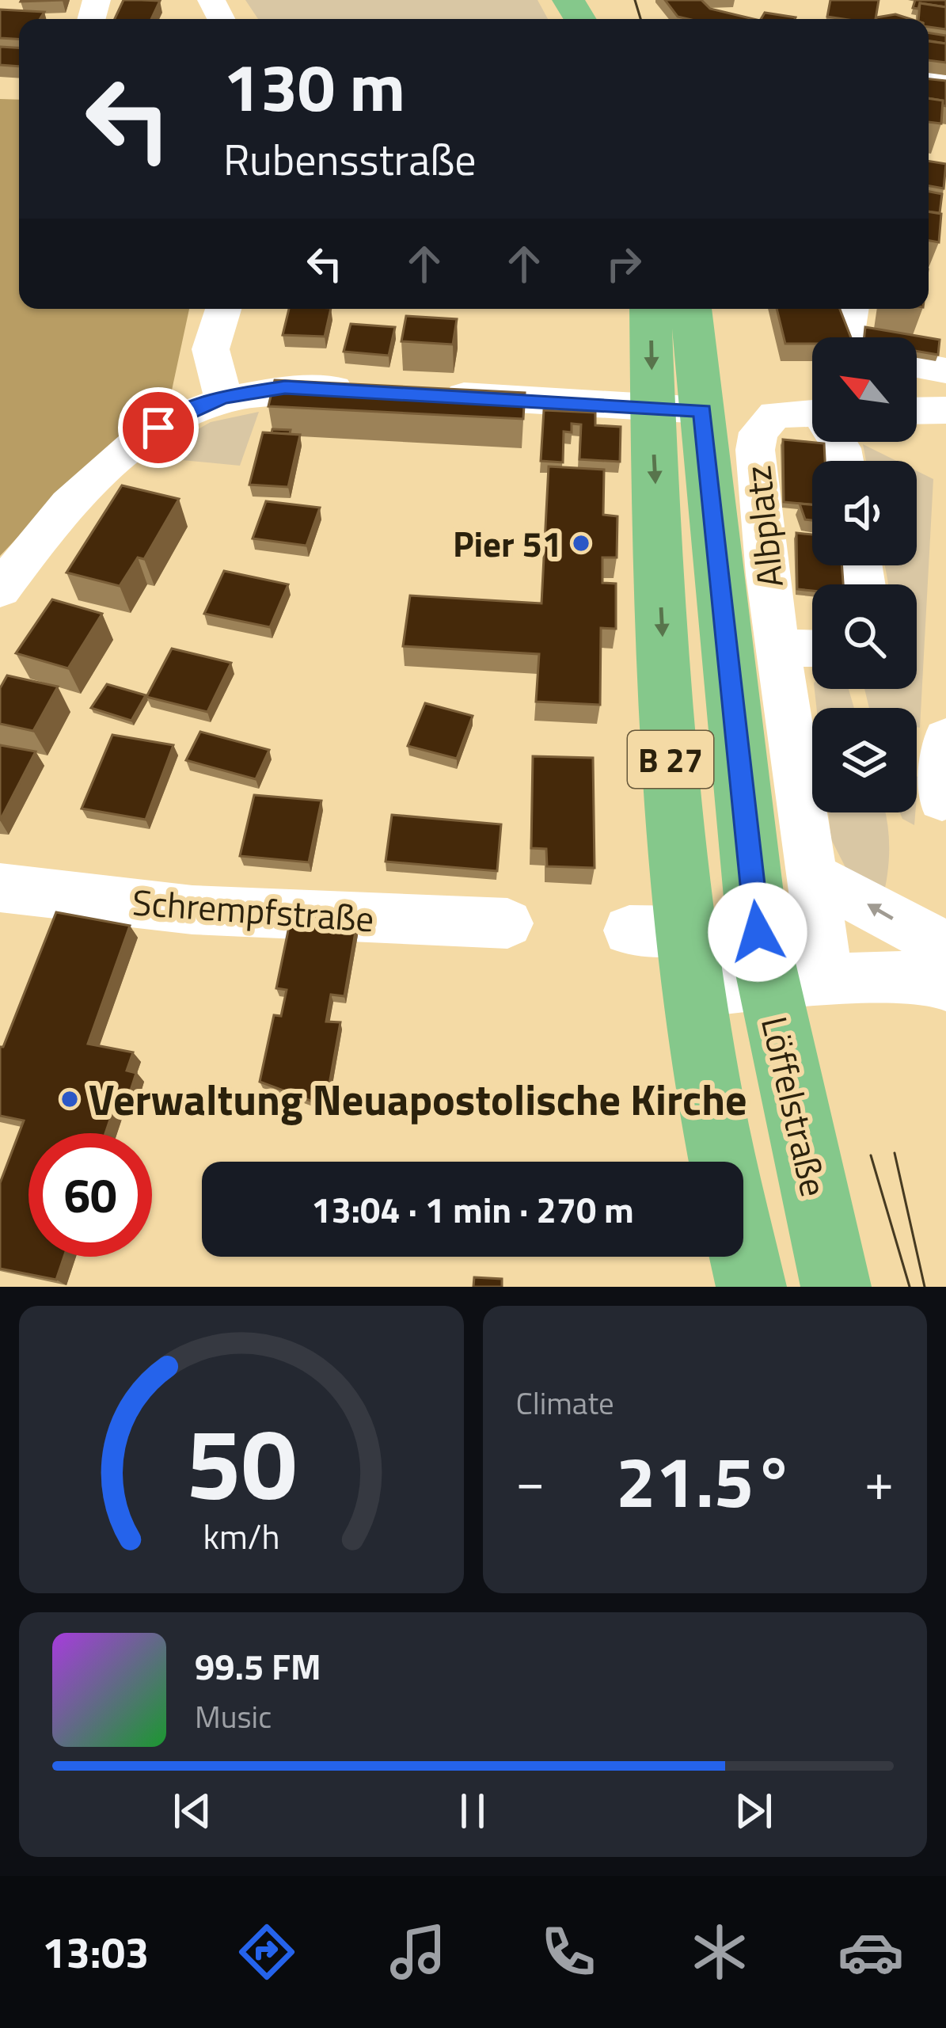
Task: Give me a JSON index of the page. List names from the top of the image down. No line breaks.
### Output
{"streets":{"main road":["B 27","Löffelstraße"],"street":["Albplatz","Schrempfstraße"]},"crossings":[["Albplatz","Löffelstraße"]],"places":["Pier 51","Verwaltung Neuapostolische Kirche"],"north":"top left","page":{"turn":["130 m","Rubensstraße"],"limit":"60","trip":"13:04 · 1 min · 270 m","tile":"Climate","heat":["−","21.5°","+"],"song":["99.5 FM","Music"],"tabs":"13:03","gauge":["50","km/h"]}}
